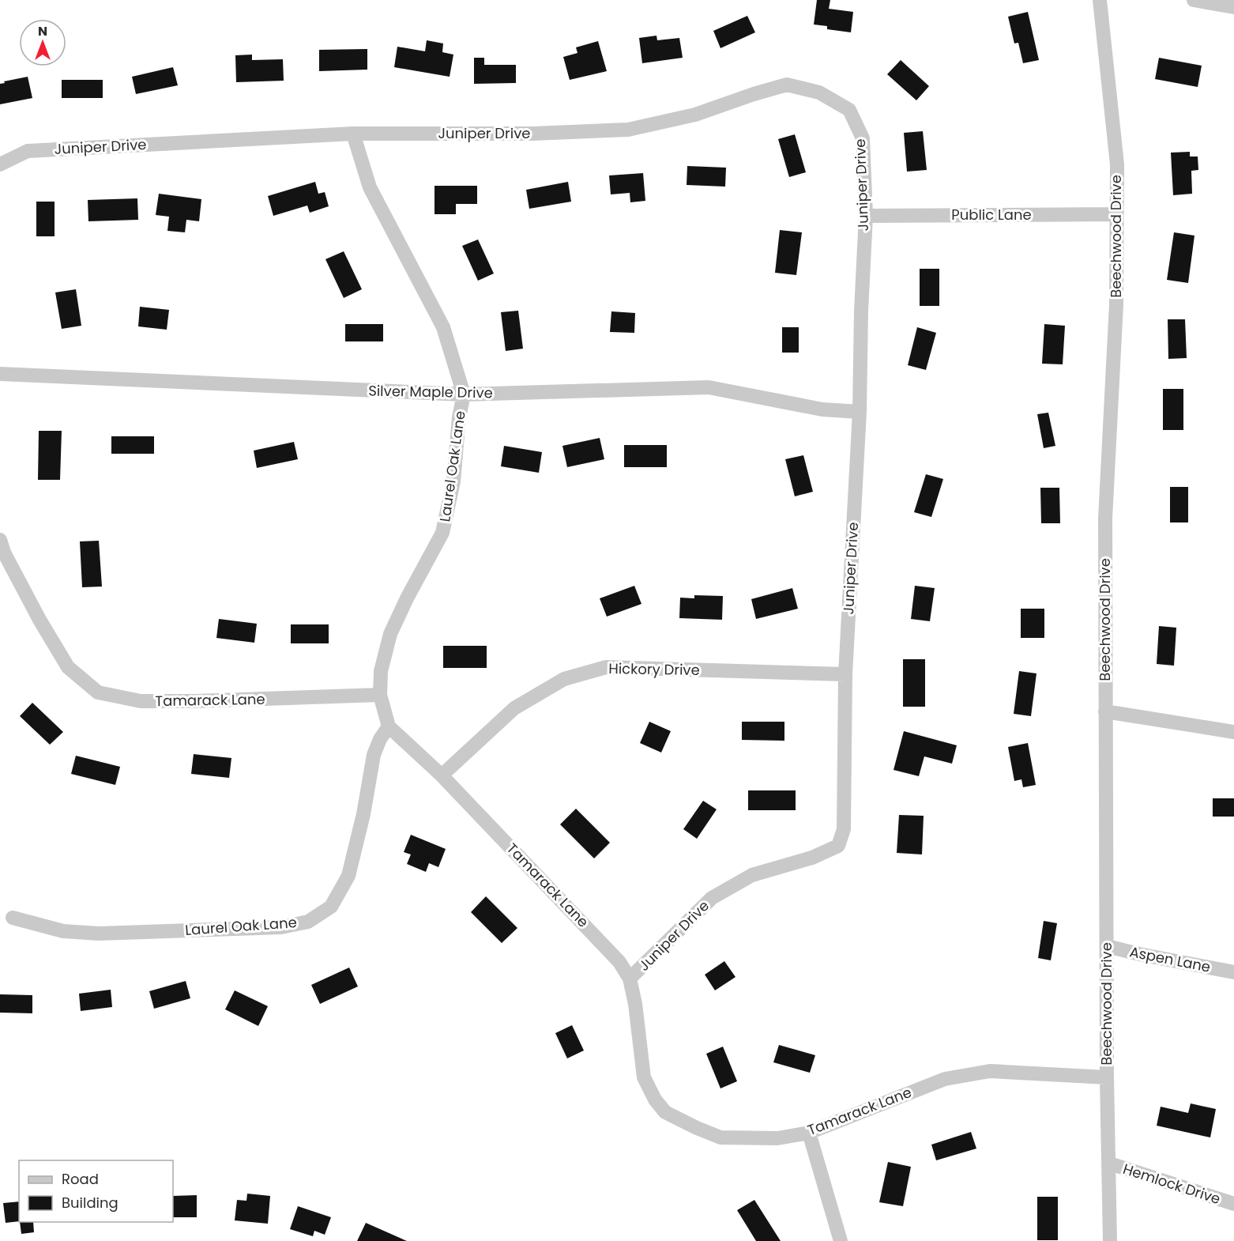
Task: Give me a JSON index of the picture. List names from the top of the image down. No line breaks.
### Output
{"streets":{"street":["Juniper Drive","Public Lane","Beechwood Drive","Silver Maple Drive","Laurel Oak Lane","Hickory Drive","Tamarack Lane","Aspen Lane","Hemlock Drive"]},"crossings":[["Juniper Drive","Public Lane"],["Juniper Drive","Silver Maple Drive"],["Juniper Drive","Laurel Oak Lane"],["Juniper Drive","Hickory Drive"],["Juniper Drive","Tamarack Lane"],["Public Lane","Beechwood Drive"],["Beechwood Drive","Tamarack Lane"],["Beechwood Drive","Aspen Lane"],["Beechwood Drive","Hemlock Drive"],["Silver Maple Drive","Laurel Oak Lane"],["Laurel Oak Lane","Tamarack Lane"],["Hickory Drive","Tamarack Lane"]],"legend":["Road","Building"],"north":"top"}
